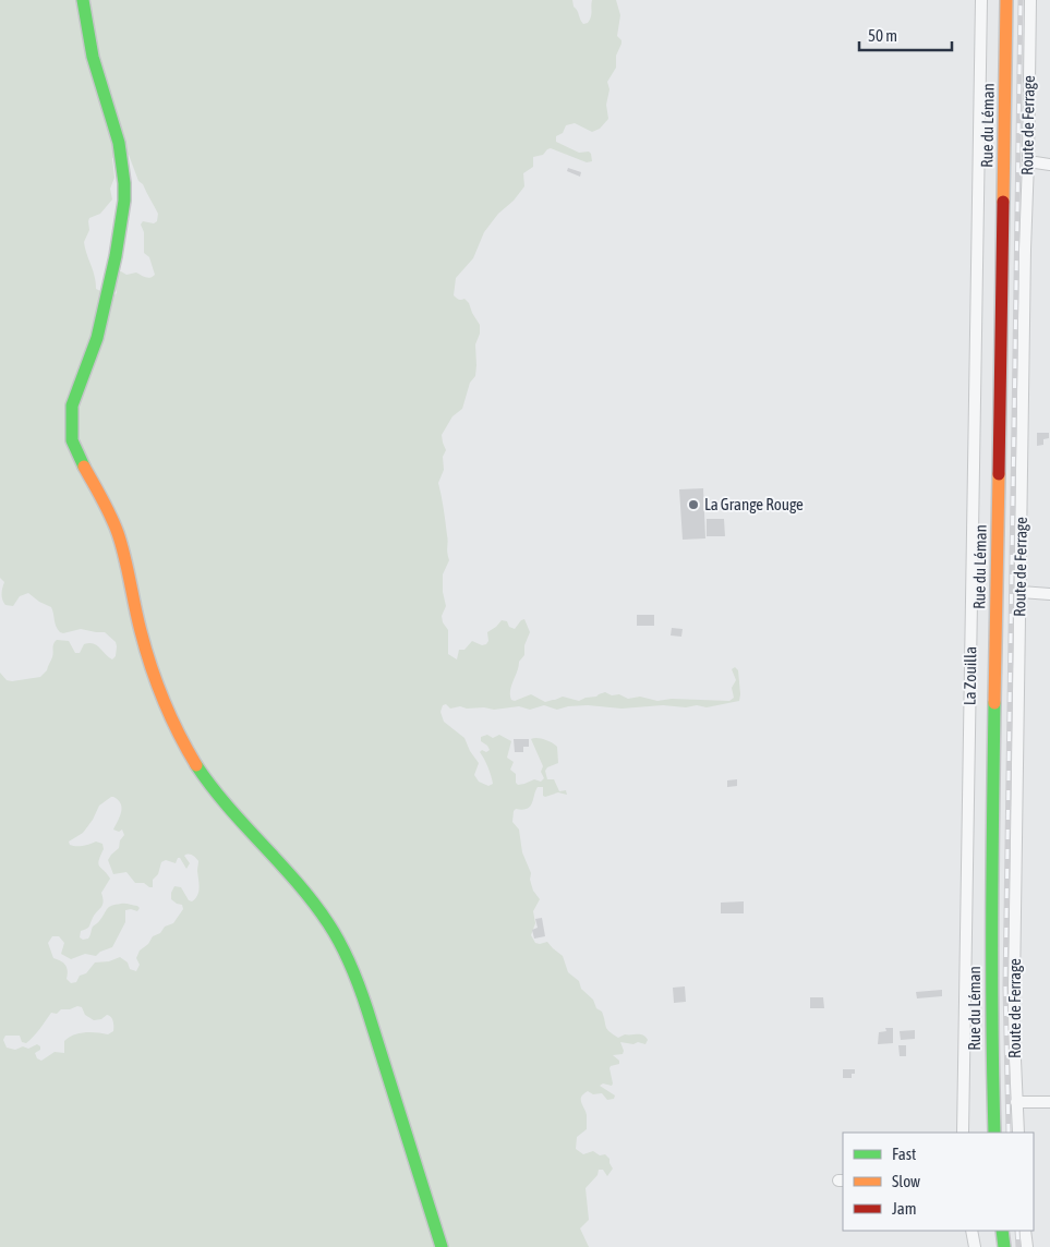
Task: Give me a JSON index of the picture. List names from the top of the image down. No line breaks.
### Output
{"streets":{"street":["Rue du Léman","Route de Ferrage","La Zouilla"]},"places":["La Grange Rouge"],"legend":["Fast","Slow","Jam"],"scale_bar":"50 m"}
